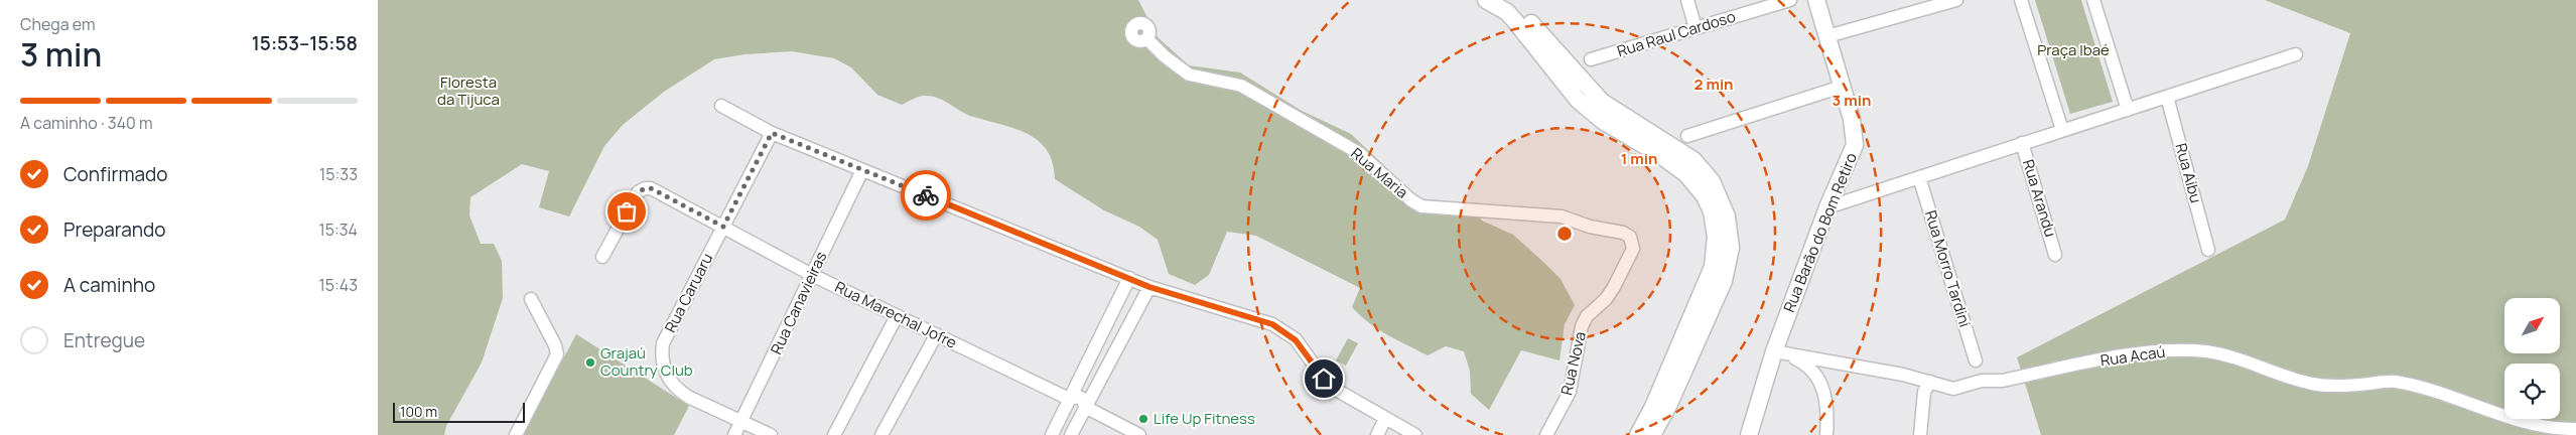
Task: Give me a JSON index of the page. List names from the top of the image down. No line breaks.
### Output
{"streets":{"main road":["Rua Barão do Bom Retiro"],"street":["Rua Raul Cardoso","Rua Maria","Rua Aibu","Rua Arandu","Rua Morro Tardini","Rua Caruaru","Rua Canavieiras","Rua Marechal Jofre","Rua Acaú","Rua Nova"]},"crossings":[["Rua Maria","Rua Nova"],["Rua Barão do Bom Retiro","Rua Acaú"],["Rua Caruaru","Rua Canavieiras"],["Rua Caruaru","Rua Marechal Jofre"],["Rua Canavieiras","Rua Marechal Jofre"]],"parks":["Praça Ibaé","Floresta da Tijuca"],"places":["Grajaú Country Club","Life Up Fitness"],"scale_bar":"100 m","north":"top right","page":{"heading":["3 min","Chega em","15:53–15:58"],"bar":"A caminho · 340 m","list":[["Confirmado","15:33"],["Preparando","15:34"],["A caminho","15:43"],"Entregue"],"scale":"100 m"},"rings":["2 min","3 min","1 min"]}
